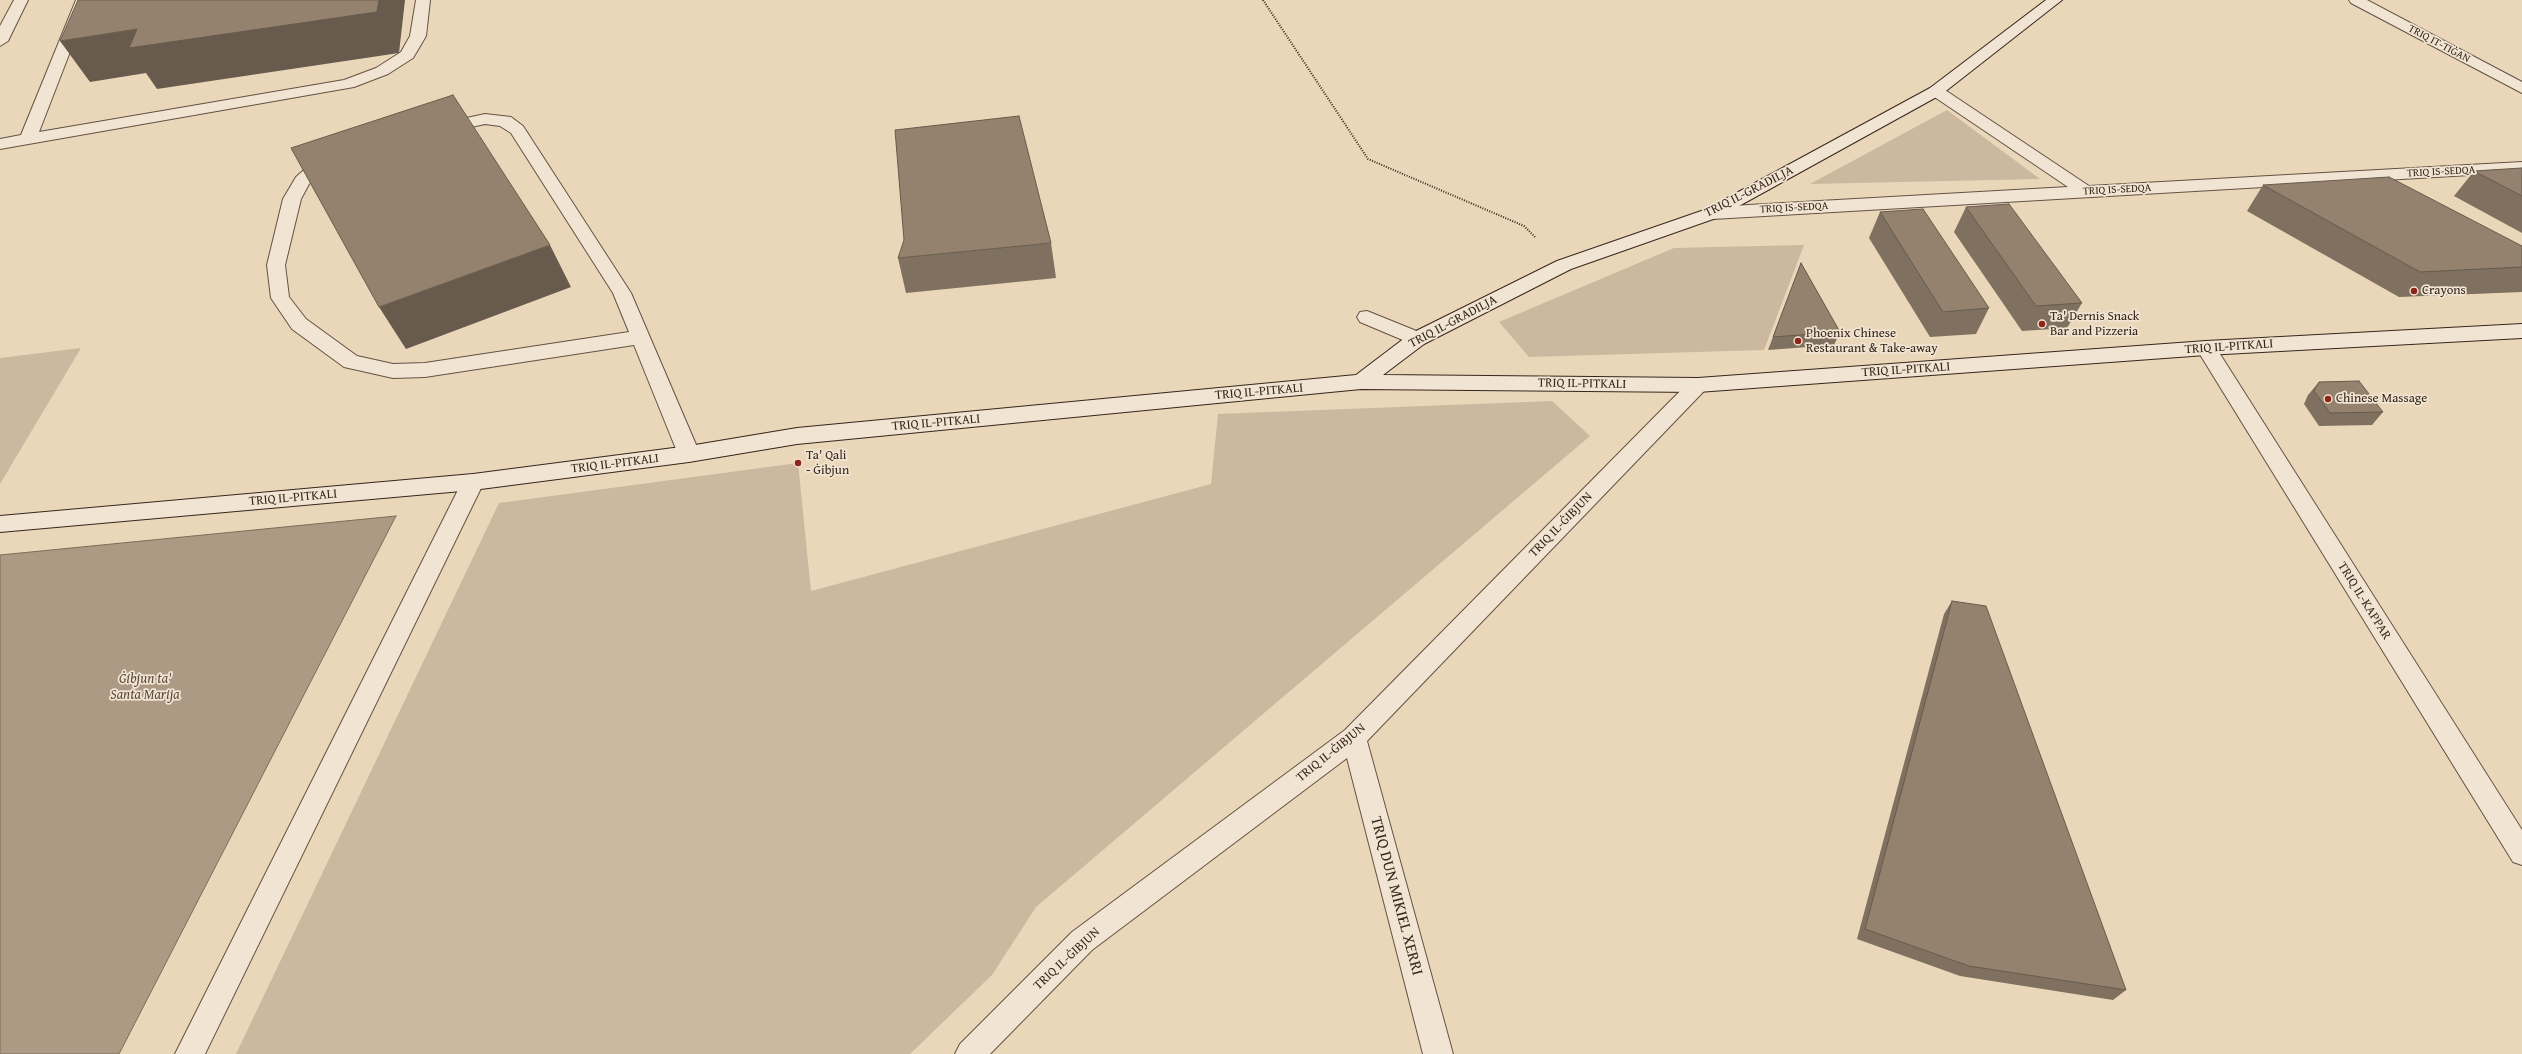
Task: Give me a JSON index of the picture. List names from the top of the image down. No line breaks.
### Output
{"streets":{"street":["TRIQ IT-TIĠAN","TRIQ IS-SEDQA","TRIQ IL-GRADILJA","TRIQ IL-PITKALI","TRIQ IL-ĠIBJUN","TRIQ IL-KAPPAR","TRIQ DUN MIKIEL XERRI"]},"crossings":[["TRIQ IS-SEDQA","TRIQ IL-GRADILJA"],["TRIQ IL-GRADILJA","TRIQ IL-PITKALI"],["TRIQ IL-PITKALI","TRIQ IL-ĠIBJUN"],["TRIQ IL-PITKALI","TRIQ IL-KAPPAR"],["TRIQ IL-ĠIBJUN","TRIQ DUN MIKIEL XERRI"]],"water":["Ġibjun ta' Santa Marija"],"places":["Crayons","Ta' Dernis Snack Bar and Pizzeria","Phoenix Chinese Restaurant & Take-away","Chinese Massage","Ta' Qali - Ġibjun"]}
